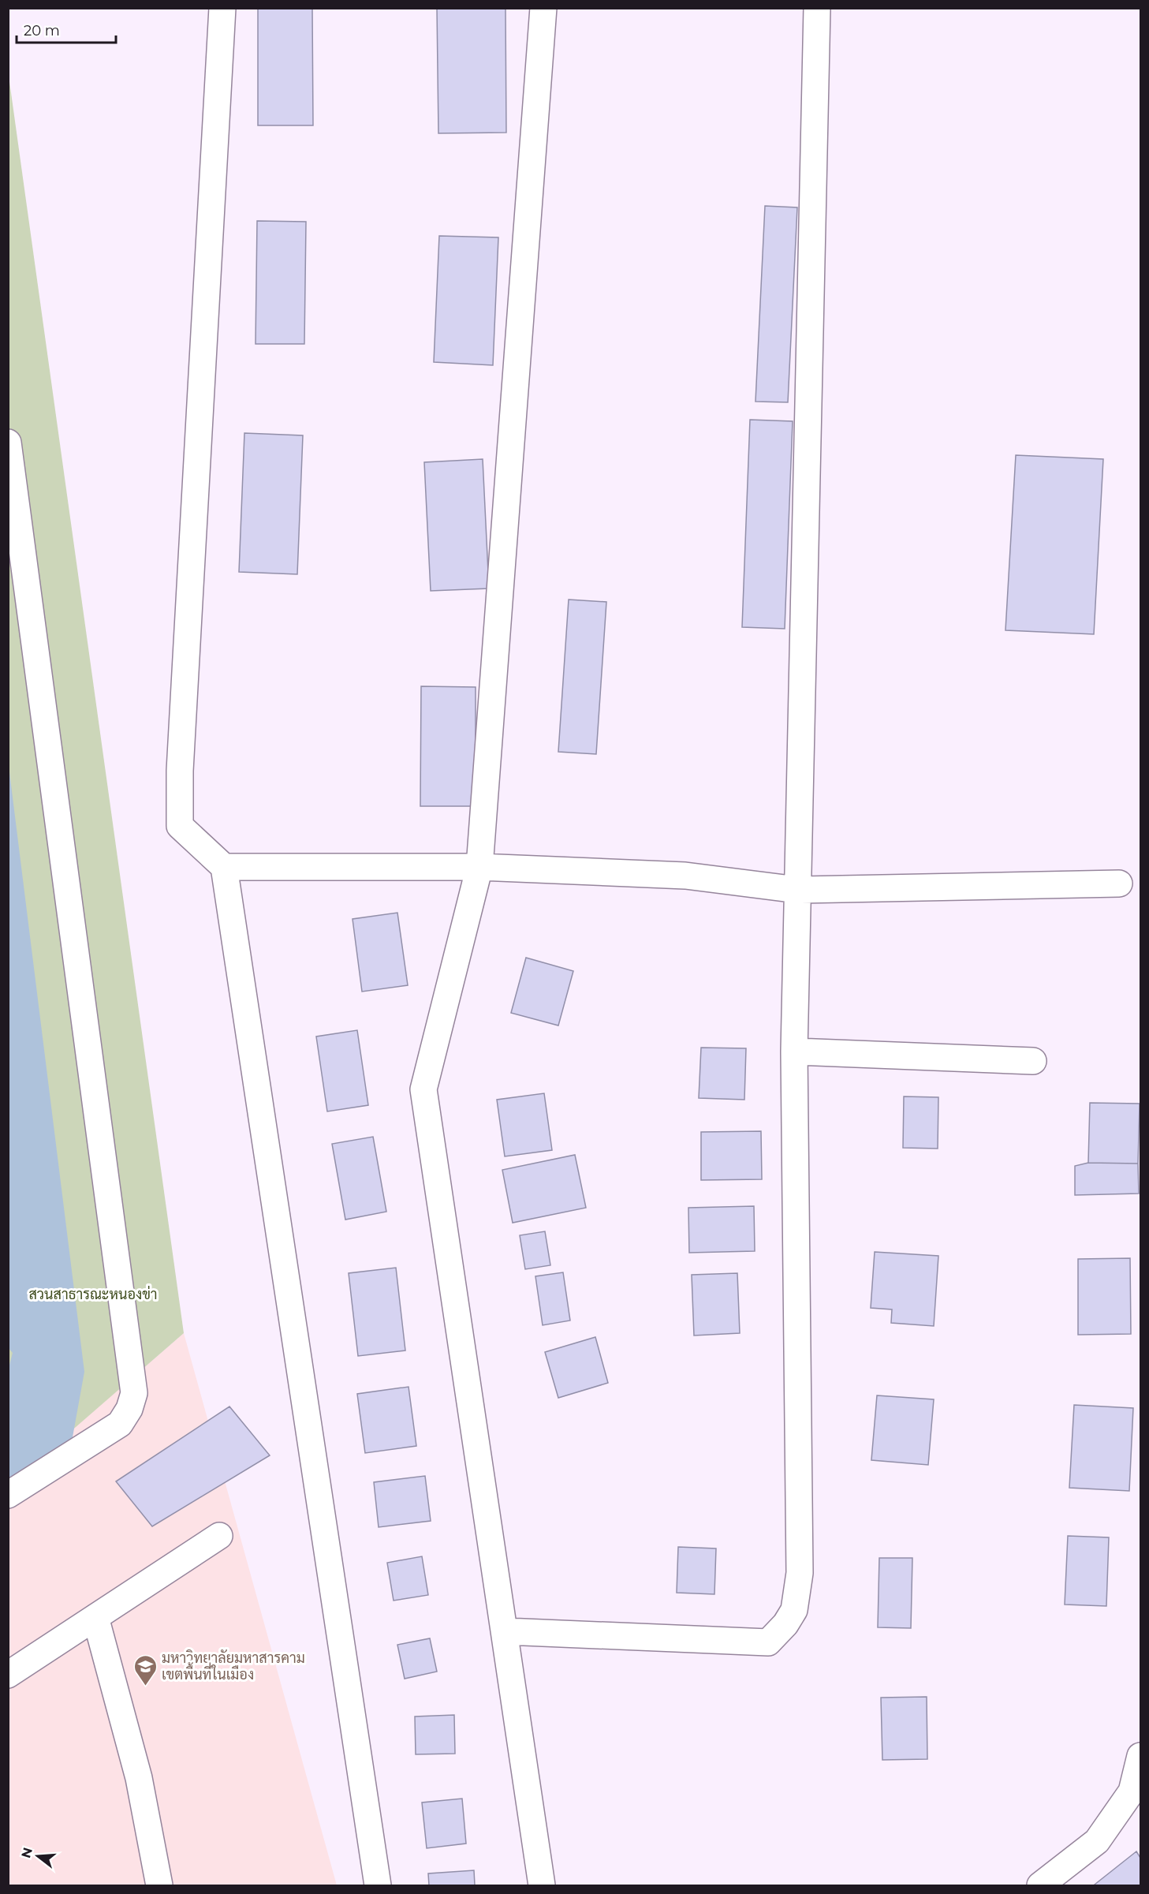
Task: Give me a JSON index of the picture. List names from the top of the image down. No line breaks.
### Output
{"parks":["สวนสาธารณะหนองข่า"],"places":{"school or university":["มหาวิทยาลัยมหาสารคาม เขตพื้นที่ในเมือง"]},"scale_bar":"20 m","north":"left"}
